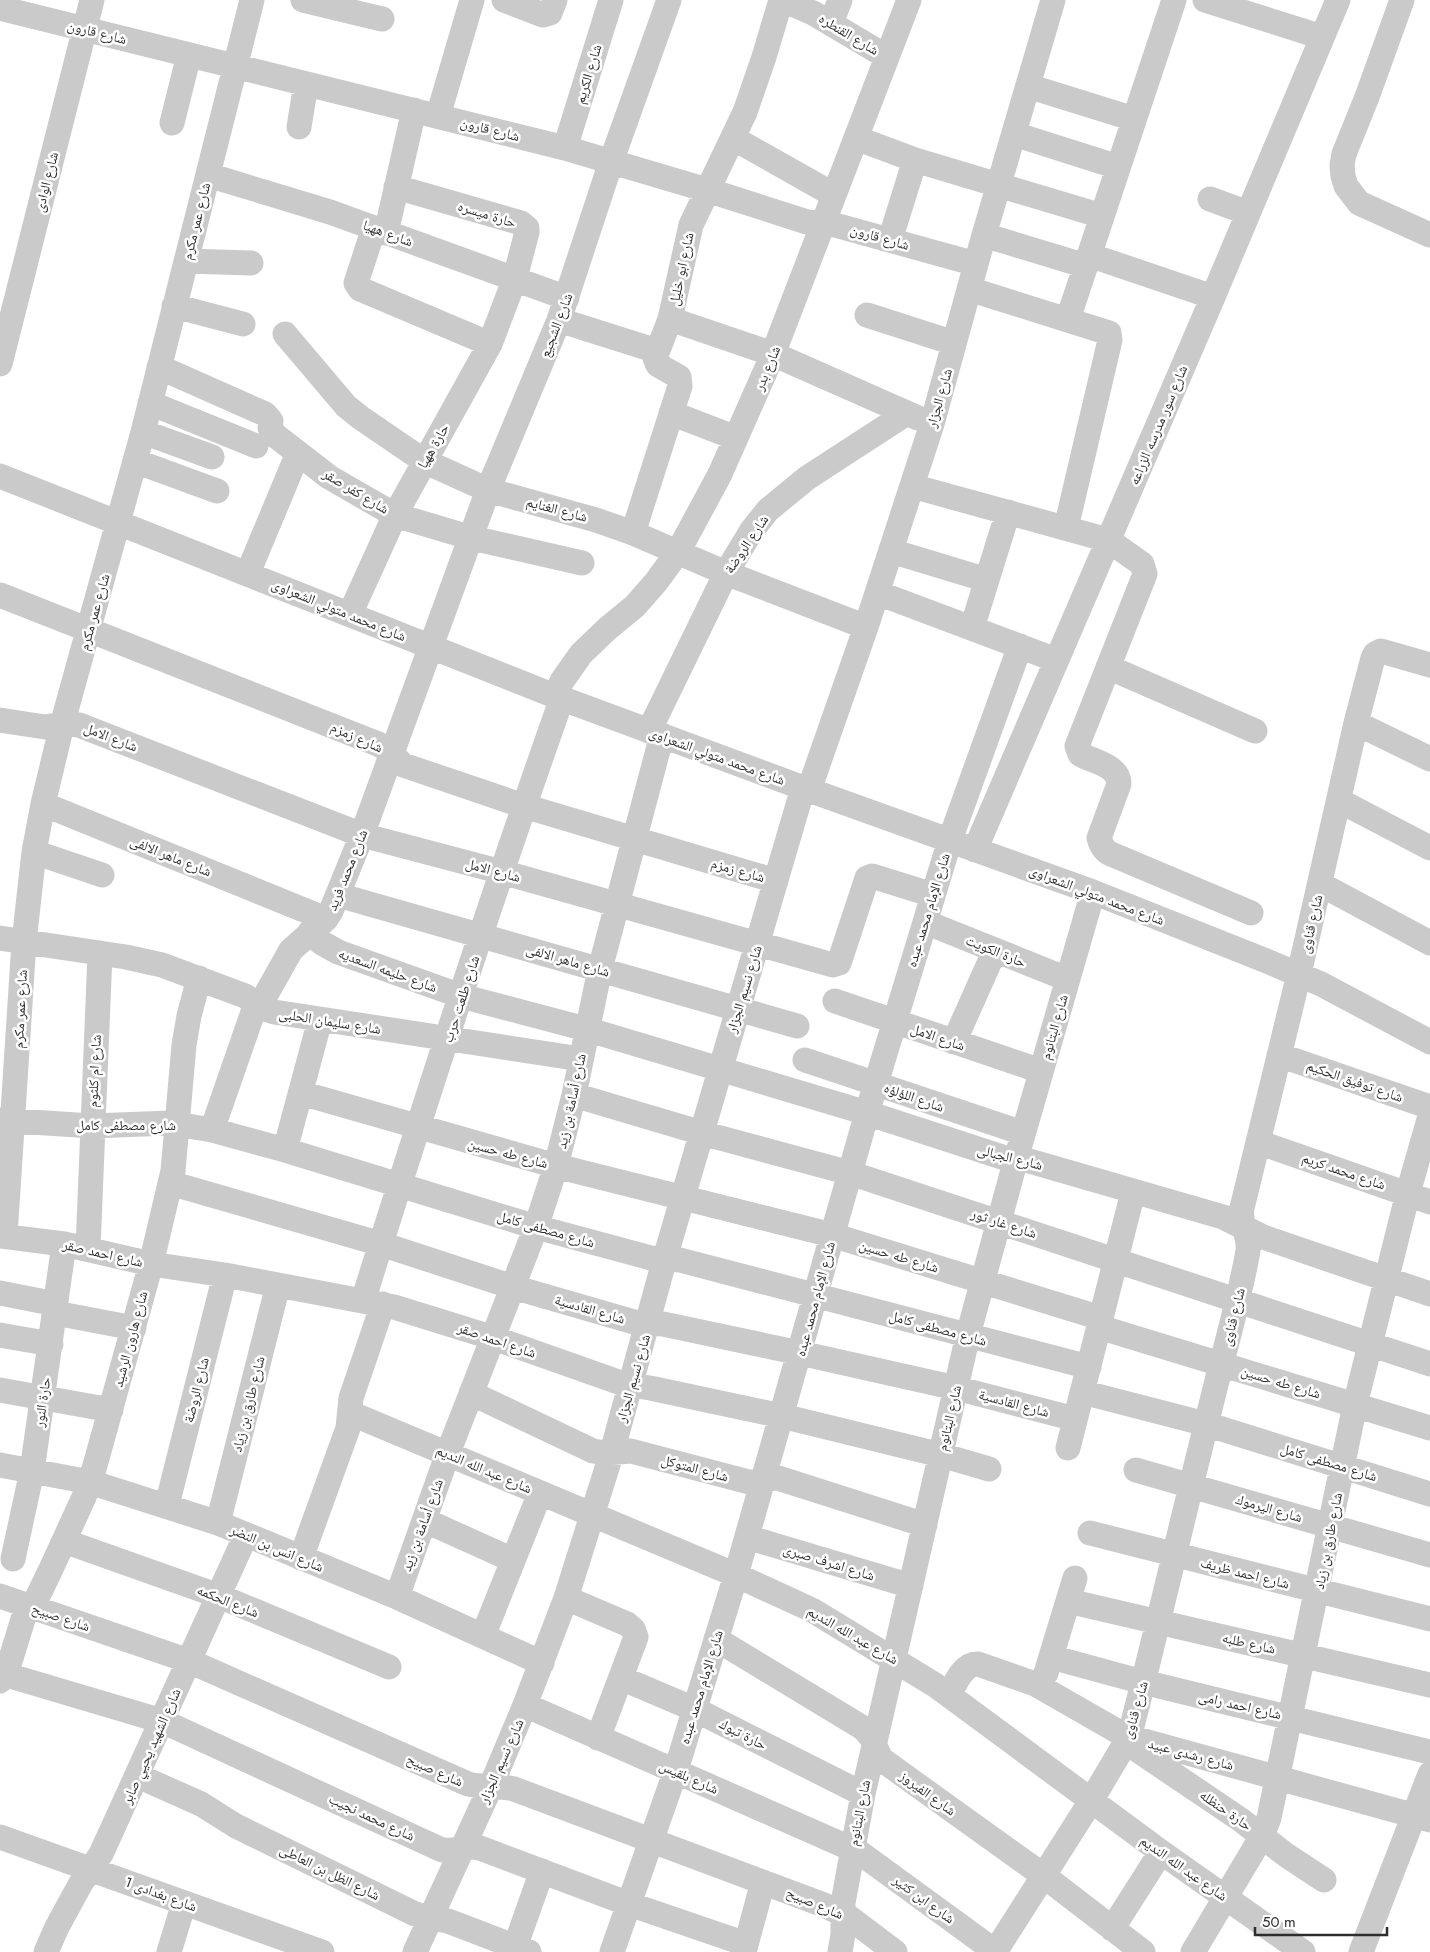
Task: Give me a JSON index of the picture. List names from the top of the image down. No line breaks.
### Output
{"streets":{"street":["شارع قارون","شارع القنطره","شارع الكريم","شارع الوادى","حارة ميسره","شارع عمر مكرم","شارع ههيا","شارع ابو خليل","شارع الشجيع","شارع بدر","شارع الجزار","شارع سور مدرسه الزراعه","حارة ههيا","شارع كفر صقر","شارع الغنايم","شارع الروضة","شارع محمد متولي الشعراوى","شارع الامل","شارع زمزم","شارع ماهر الالفى","شارع محمد فريد","شارع الإمام محمد عبده","شارع قناوى","حارة الكويت","شارع حليمه السعديه","شارع نسيم الجزار","شارع طلعت حرب","شارع سليمان الحلبى","شارع البتانوم","شارع ام كلثوم","شارع توفيق الحكيم","شارع اللؤلؤه","شارع أسامة بن زيد","شارع مصطفى كامل","شارع طه حسين","شارع الجبالى","شارع محمد كريم","شارع غار ثور","شارع احمد صقر","شارع القادسية","شارع هارون الرشيد","حارة النور","شارع طارق بن زياد","شارع المتوكل","شارع عبد الله النديم","شارع اليرموك","شارع انس بن النضر","شارع اشرف صبرى","شارع احمد ظريف","شارع الحكمه","شارع صبيح","شارع طلبه","شارع احمد رامى","حارة تبوك","شارع الشهيد يحيي صابر","شارع رشدى عبيد","شارع بلقيس","شارع الفيروز","حارة حنظله","شارع محمد نجيب","شارع الظل بن العاطى","شارع بغدادى 1","شارع ابن كثير"]},"crossings":[["شارع قارون","شارع الكريم"],["شارع قارون","شارع الوادى"],["شارع قارون","شارع عمر مكرم"],["شارع قارون","شارع ابو خليل"],["شارع قارون","شارع الشجيع"],["شارع قارون","شارع بدر"],["شارع قارون","شارع الجزار"],["شارع القنطره","شارع ابو خليل"],["شارع القنطره","شارع بدر"],["حارة ميسره","شارع ههيا"],["حارة ميسره","حارة ههيا"],["شارع عمر مكرم","شارع ههيا"],["شارع عمر مكرم","شارع كفر صقر"],["شارع عمر مكرم","شارع محمد متولي الشعراوى"],["شارع عمر مكرم","شارع الامل"],["شارع عمر مكرم","شارع زمزم"],["شارع عمر مكرم","شارع ماهر الالفى"],["شارع عمر مكرم","شارع سليمان الحلبى"],["شارع عمر مكرم","شارع مصطفى كامل"],["شارع عمر مكرم","شارع احمد صقر"],["شارع ههيا","شارع ابو خليل"],["شارع ههيا","شارع الشجيع"],["شارع ههيا","حارة ههيا"],["شارع الشجيع","شارع كفر صقر"],["شارع الشجيع","شارع الغنايم"],["شارع الشجيع","شارع محمد متولي الشعراوى"],["شارع الشجيع","شارع محمد فريد"],["شارع بدر","شارع الغنايم"],["شارع بدر","شارع محمد متولي الشعراوى"],["شارع بدر","شارع طلعت حرب"],["شارع الجزار","شارع الغنايم"],["شارع الجزار","شارع محمد متولي الشعراوى"],["شارع الجزار","شارع نسيم الجزار"],["شارع سور مدرسه الزراعه","شارع محمد متولي الشعراوى"],["حارة ههيا","شارع كفر صقر"],["حارة ههيا","شارع الغنايم"],["حارة ههيا","شارع محمد متولي الشعراوى"],["شارع الغنايم","شارع الروضة"],["شارع الروضة","شارع محمد متولي الشعراوى"],["شارع الروضة","شارع أسامة بن زيد"],["شارع الروضة","شارع احمد صقر"],["شارع الروضة","شارع انس بن النضر"],["شارع محمد متولي الشعراوى","شارع محمد فريد"],["شارع محمد متولي الشعراوى","شارع الإمام محمد عبده"],["شارع محمد متولي الشعراوى","شارع قناوى"],["شارع محمد متولي الشعراوى","شارع نسيم الجزار"],["شارع محمد متولي الشعراوى","شارع طلعت حرب"],["شارع محمد متولي الشعراوى","شارع البتانوم"],["شارع محمد متولي الشعراوى","شارع أسامة بن زيد"],["شارع الامل","شارع محمد فريد"],["شارع الامل","شارع الإمام محمد عبده"],["شارع الامل","شارع نسيم الجزار"],["شارع الامل","شارع طلعت حرب"],["شارع الامل","شارع البتانوم"],["شارع الامل","شارع أسامة بن زيد"],["شارع زمزم","شارع محمد فريد"],["شارع زمزم","شارع نسيم الجزار"],["شارع زمزم","شارع طلعت حرب"],["شارع زمزم","شارع أسامة بن زيد"],["شارع ماهر الالفى","شارع محمد فريد"],["شارع ماهر الالفى","شارع حليمه السعديه"],["شارع ماهر الالفى","شارع نسيم الجزار"],["شارع ماهر الالفى","شارع طلعت حرب"],["شارع ماهر الالفى","شارع أسامة بن زيد"],["شارع محمد فريد","شارع حليمه السعديه"],["شارع محمد فريد","شارع سليمان الحلبى"],["شارع محمد فريد","شارع مصطفى كامل"],["شارع الإمام محمد عبده","حارة الكويت"],["شارع الإمام محمد عبده","شارع اللؤلؤه"],["شارع الإمام محمد عبده","شارع مصطفى كامل"],["شارع الإمام محمد عبده","شارع طه حسين"],["شارع الإمام محمد عبده","شارع الجبالى"],["شارع الإمام محمد عبده","شارع غار ثور"],["شارع الإمام محمد عبده","شارع احمد صقر"],["شارع الإمام محمد عبده","شارع القادسية"],["شارع الإمام محمد عبده","شارع المتوكل"],["شارع الإمام محمد عبده","شارع عبد الله النديم"],["شارع الإمام محمد عبده","شارع اشرف صبرى"],["شارع الإمام محمد عبده","شارع صبيح"],["شارع الإمام محمد عبده","حارة تبوك"],["شارع الإمام محمد عبده","شارع بلقيس"],["شارع الإمام محمد عبده","شارع الفيروز"],["شارع الإمام محمد عبده","شارع محمد نجيب"],["شارع قناوى","شارع توفيق الحكيم"],["شارع قناوى","شارع مصطفى كامل"],["شارع قناوى","شارع طه حسين"],["شارع قناوى","شارع الجبالى"],["شارع قناوى","شارع محمد كريم"],["شارع قناوى","شارع غار ثور"],["شارع قناوى","شارع عبد الله النديم"],["شارع قناوى","شارع اليرموك"],["شارع قناوى","شارع احمد ظريف"],["شارع قناوى","شارع طلبه"],["شارع قناوى","شارع احمد رامى"],["شارع قناوى","شارع رشدى عبيد"],["شارع قناوى","شارع الفيروز"],["شارع قناوى","حارة حنظله"],["شارع قناوى","شارع ابن كثير"],["حارة الكويت","شارع البتانوم"],["شارع حليمه السعديه","شارع طلعت حرب"],["شارع حليمه السعديه","شارع أسامة بن زيد"],["شارع حليمه السعديه","شارع الجبالى"],["شارع نسيم الجزار","شارع مصطفى كامل"],["شارع نسيم الجزار","شارع طه حسين"],["شارع نسيم الجزار","شارع الجبالى"],["شارع نسيم الجزار","شارع غار ثور"],["شارع نسيم الجزار","شارع احمد صقر"],["شارع نسيم الجزار","شارع القادسية"],["شارع نسيم الجزار","شارع المتوكل"],["شارع نسيم الجزار","شارع عبد الله النديم"],["شارع نسيم الجزار","شارع انس بن النضر"],["شارع نسيم الجزار","شارع صبيح"],["شارع نسيم الجزار","شارع بلقيس"],["شارع نسيم الجزار","شارع محمد نجيب"],["شارع نسيم الجزار","شارع الظل بن العاطى"],["شارع طلعت حرب","شارع سليمان الحلبى"],["شارع طلعت حرب","شارع مصطفى كامل"],["شارع طلعت حرب","شارع طه حسين"],["شارع طلعت حرب","شارع احمد صقر"],["شارع طلعت حرب","شارع القادسية"],["شارع طلعت حرب","شارع عبد الله النديم"],["شارع طلعت حرب","شارع انس بن النضر"],["شارع سليمان الحلبى","شارع ام كلثوم"],["شارع سليمان الحلبى","شارع أسامة بن زيد"],["شارع سليمان الحلبى","شارع هارون الرشيد"],["شارع البتانوم","شارع اللؤلؤه"],["شارع البتانوم","شارع مصطفى كامل"],["شارع البتانوم","شارع طه حسين"],["شارع البتانوم","شارع الجبالى"],["شارع البتانوم","شارع غار ثور"],["شارع البتانوم","شارع احمد صقر"],["شارع البتانوم","شارع القادسية"],["شارع البتانوم","شارع المتوكل"],["شارع البتانوم","شارع عبد الله النديم"],["شارع البتانوم","شارع اشرف صبرى"],["شارع البتانوم","شارع صبيح"],["شارع البتانوم","حارة تبوك"],["شارع البتانوم","شارع بلقيس"],["شارع البتانوم","شارع الفيروز"],["شارع البتانوم","شارع ابن كثير"],["شارع ام كلثوم","شارع مصطفى كامل"],["شارع ام كلثوم","شارع احمد صقر"],["شارع ام كلثوم","حارة النور"],["شارع أسامة بن زيد","شارع مصطفى كامل"],["شارع أسامة بن زيد","شارع طه حسين"],["شارع أسامة بن زيد","شارع الجبالى"],["شارع أسامة بن زيد","شارع غار ثور"],["شارع أسامة بن زيد","شارع احمد صقر"],["شارع أسامة بن زيد","شارع القادسية"],["شارع أسامة بن زيد","شارع المتوكل"],["شارع أسامة بن زيد","شارع عبد الله النديم"],["شارع أسامة بن زيد","شارع انس بن النضر"],["شارع مصطفى كامل","شارع هارون الرشيد"],["شارع مصطفى كامل","شارع طارق بن زياد"],["شارع طه حسين","شارع طارق بن زياد"],["شارع الجبالى","شارع طارق بن زياد"],["شارع محمد كريم","شارع طارق بن زياد"],["شارع غار ثور","شارع طارق بن زياد"],["شارع احمد صقر","شارع هارون الرشيد"],["شارع احمد صقر","حارة النور"],["شارع احمد صقر","شارع طارق بن زياد"],["شارع القادسية","شارع هارون الرشيد"],["شارع هارون الرشيد","شارع انس بن النضر"],["شارع هارون الرشيد","شارع الحكمه"],["شارع هارون الرشيد","شارع صبيح"],["شارع هارون الرشيد","شارع محمد نجيب"],["حارة النور","شارع انس بن النضر"],["شارع طارق بن زياد","شارع عبد الله النديم"],["شارع طارق بن زياد","شارع اليرموك"],["شارع طارق بن زياد","شارع انس بن النضر"],["شارع طارق بن زياد","شارع احمد ظريف"],["شارع طارق بن زياد","شارع طلبه"],["شارع طارق بن زياد","شارع احمد رامى"],["شارع طارق بن زياد","شارع رشدى عبيد"],["شارع طارق بن زياد","حارة حنظله"],["شارع عبد الله النديم","شارع رشدى عبيد"],["شارع انس بن النضر","شارع الشهيد يحيي صابر"],["شارع الحكمه","شارع الشهيد يحيي صابر"],["شارع صبيح","شارع الشهيد يحيي صابر"],["شارع طلبه","شارع احمد رامى"],["شارع الشهيد يحيي صابر","شارع محمد نجيب"],["شارع الشهيد يحيي صابر","شارع الظل بن العاطى"],["شارع الشهيد يحيي صابر","شارع بغدادى 1"],["شارع رشدى عبيد","حارة حنظله"],["شارع بلقيس","شارع ابن كثير"]],"scale_bar":"50 m"}
